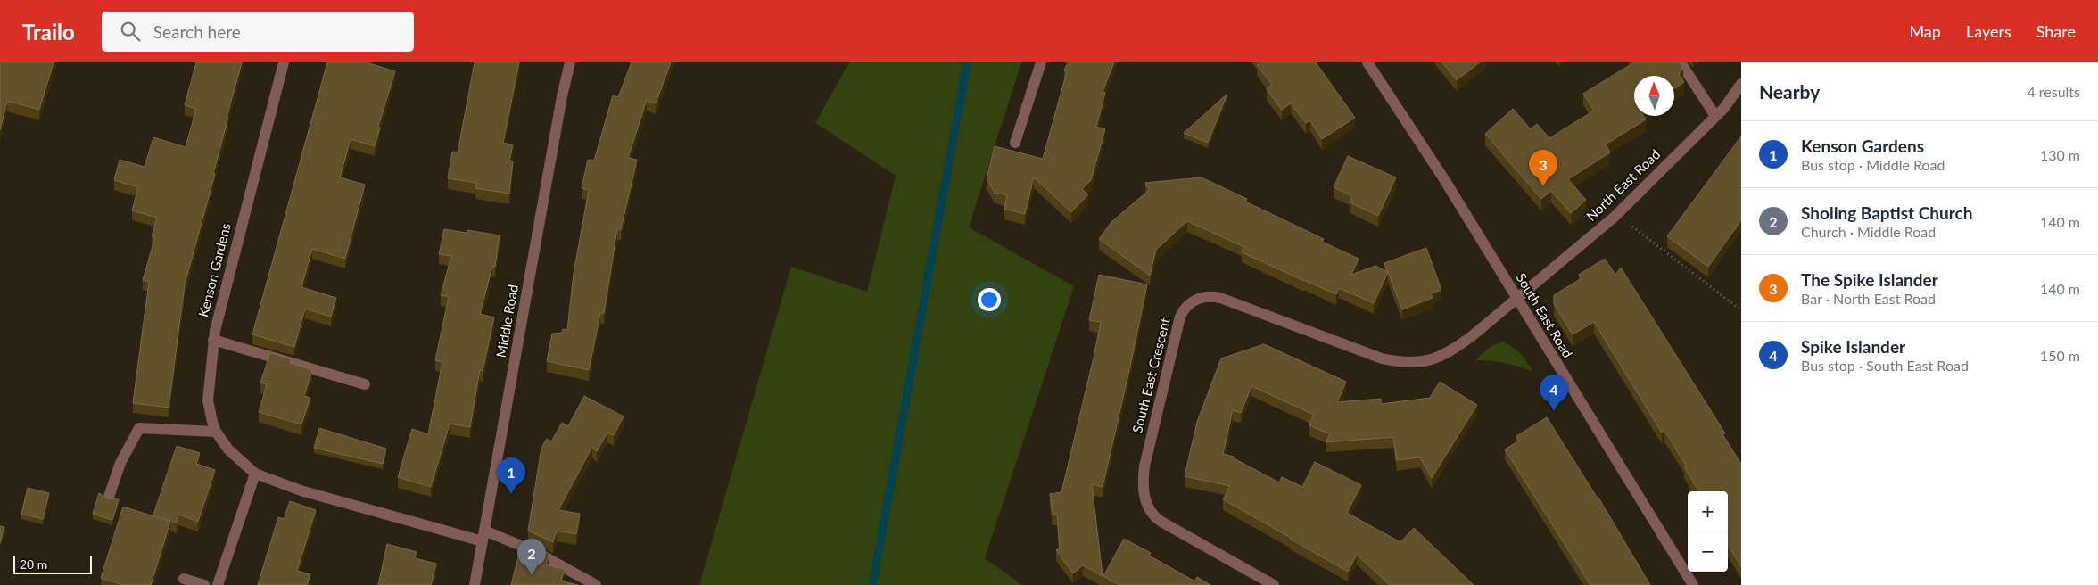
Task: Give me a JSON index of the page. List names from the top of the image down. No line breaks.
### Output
{"streets":{"street":["North East Road","Kenson Gardens","South East Road","Middle Road","South East Crescent"]},"crossings":[["North East Road","South East Road"],["North East Road","South East Crescent"],["Kenson Gardens","Middle Road"],["South East Road","South East Crescent"]],"scale_bar":"20 m","north":"top","page":{"header":"Trailo","search":"Search here","nav":["Map","Layers","Share"],"heading":["Nearby","4 results"],"list":[{"mark":"1","name":"Kenson Gardens","note":"Bus stop · Middle Road","value":"130 m"},{"mark":"2","name":"Sholing Baptist Church","note":"Church · Middle Road","value":"140 m"},{"mark":"3","name":"The Spike Islander","note":"Bar · North East Road","value":"140 m"},{"mark":"4","name":"Spike Islander","note":"Bus stop · South East Road","value":"150 m"}],"pins":["3","4","1","2"],"map_buttons":["+","−"],"scale":"20 m"}}
